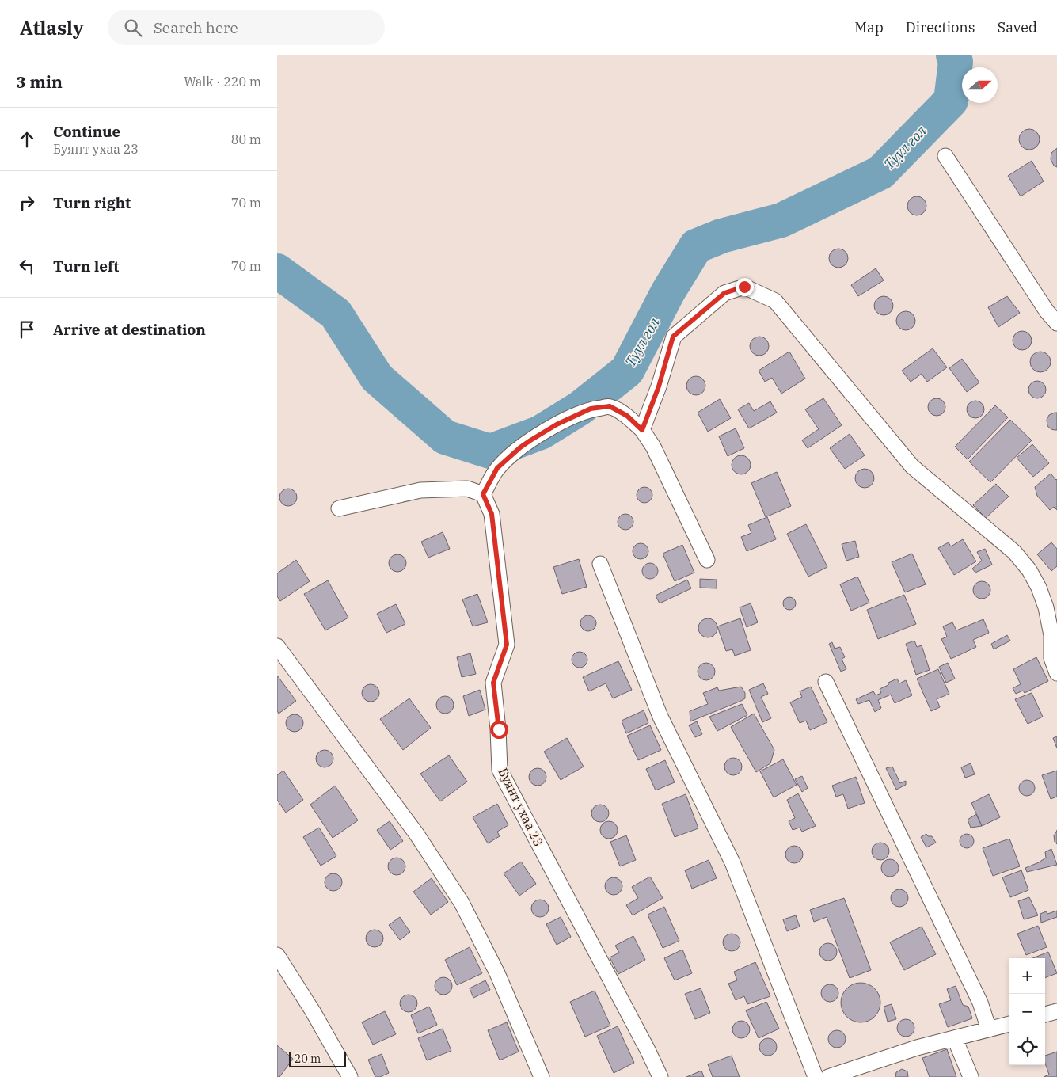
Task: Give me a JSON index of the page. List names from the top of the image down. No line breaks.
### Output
{"streets":{"street":["Буянт ухаа 23"]},"water":["Туул гол"],"scale_bar":"20 m","north":"right","page":{"header":"Atlasly","search":"Search here","nav":["Map","Directions","Saved"],"heading":["3 min","Walk · 220 m"],"list":[["Continue","Буянт ухаа 23","80 m"],["Turn right","70 m"],["Turn left","70 m"],"Arrive at destination"],"map_buttons":["+","−"],"scale":"20 m"}}
